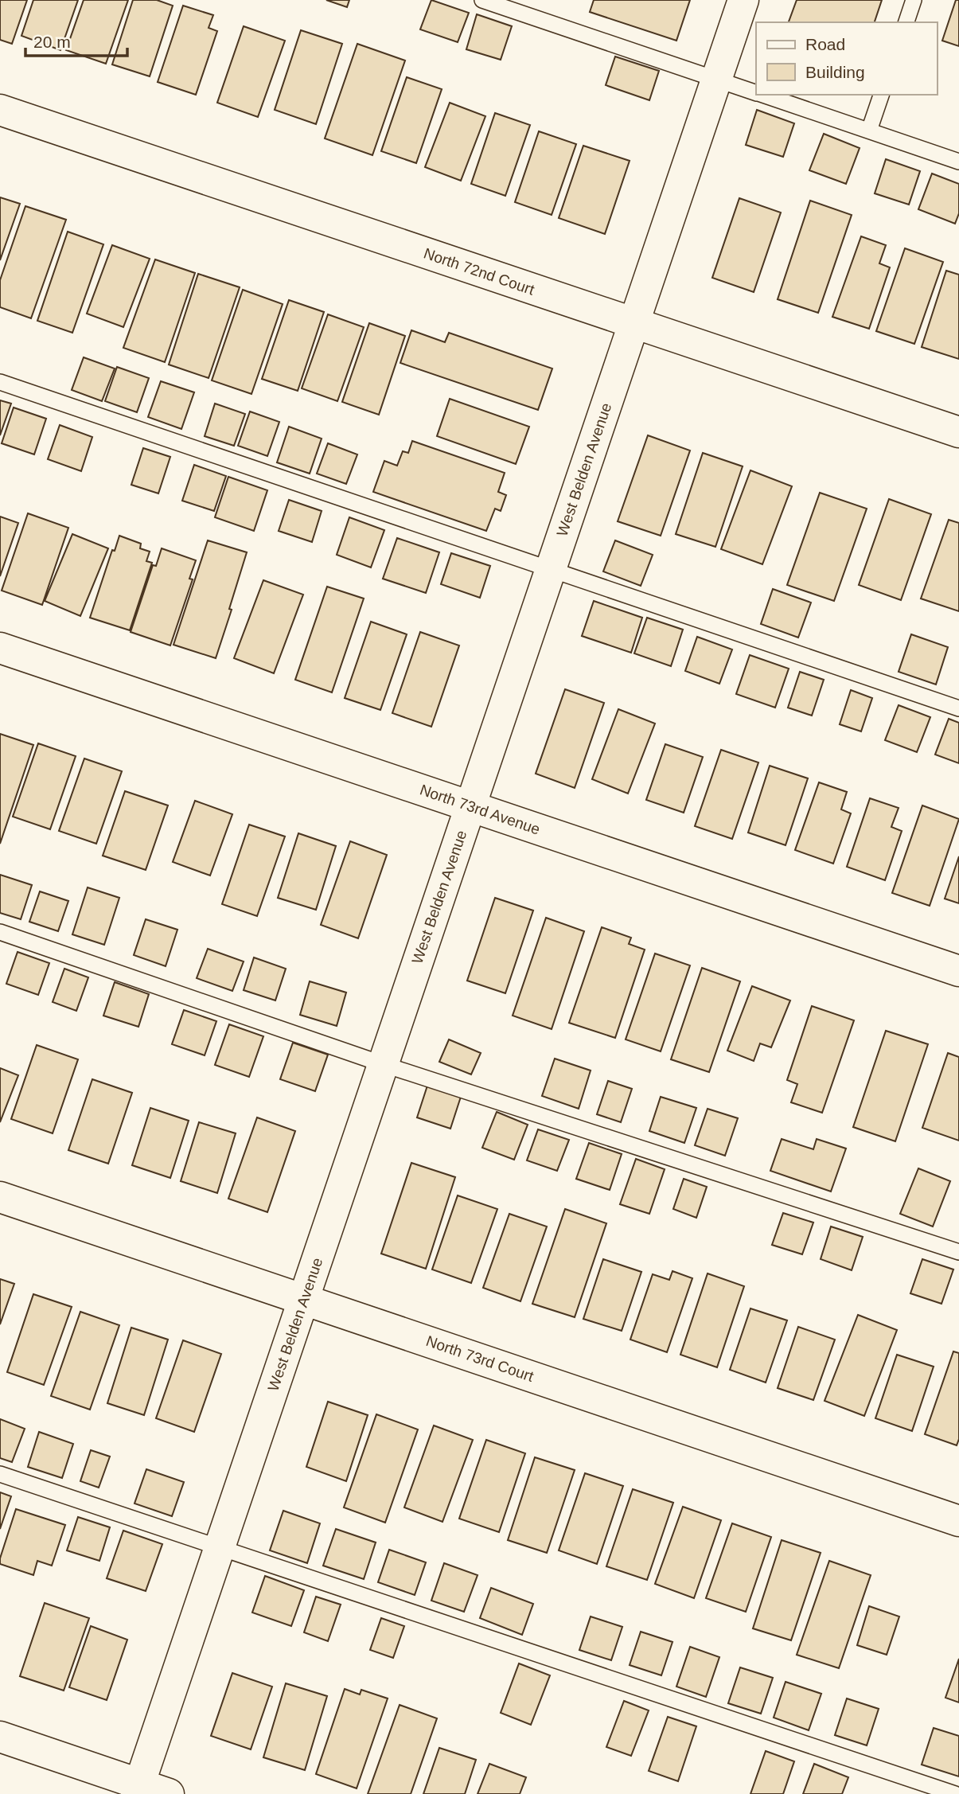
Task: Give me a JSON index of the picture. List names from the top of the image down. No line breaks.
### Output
{"streets":{"street":["North 72nd Court","West Belden Avenue","North 73rd Avenue","North 73rd Court"]},"crossings":[["North 72nd Court","West Belden Avenue"],["West Belden Avenue","North 73rd Avenue"],["West Belden Avenue","North 73rd Court"]],"legend":["Road","Building"],"scale_bar":"20 m"}
